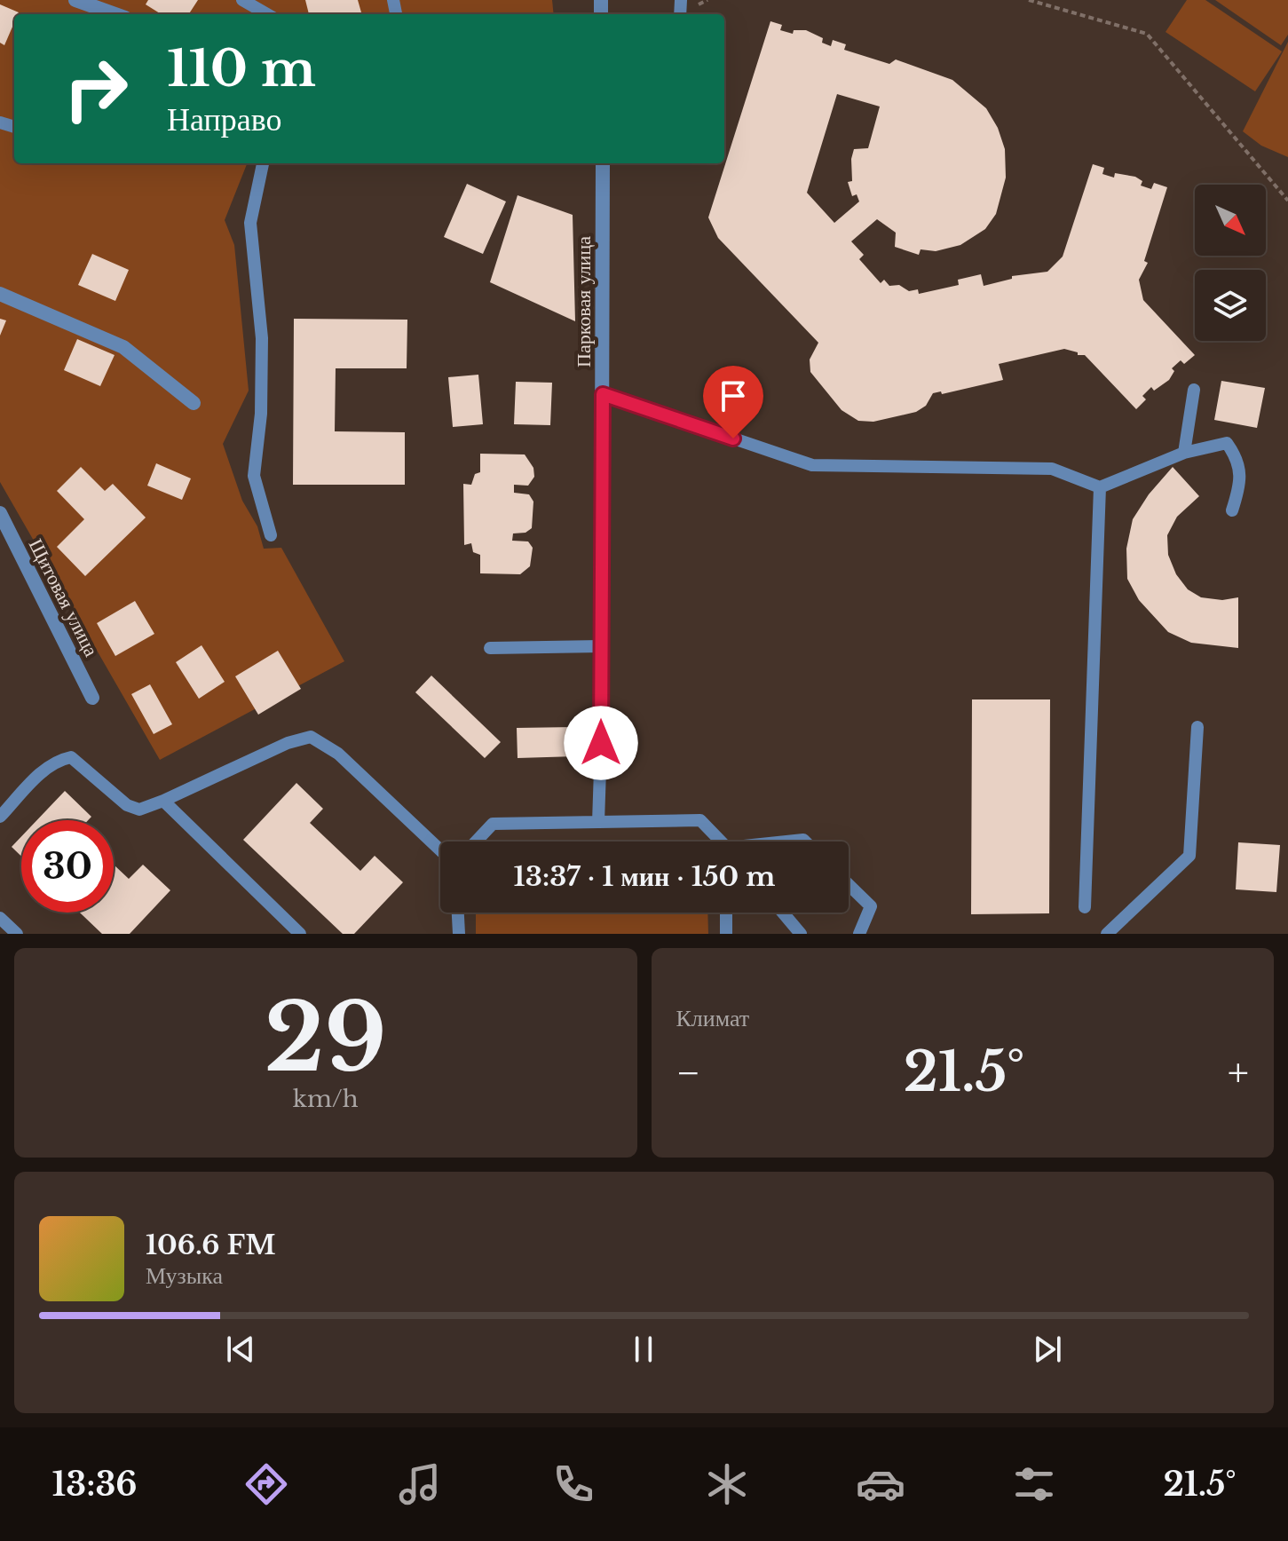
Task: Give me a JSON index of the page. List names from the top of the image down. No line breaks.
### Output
{"streets":{"street":["Парковая улица","Щитовая улица"]},"north":"bottom right","page":{"turn":["110 m","Направо"],"limit":"30","trip":"13:37 · 1 мин · 150 m","tile":[["29","km/h"],"Климат"],"heat":["−","21.5°","+"],"song":["106.6 FM","Музыка"],"tabs":["13:36","21.5°"]}}
